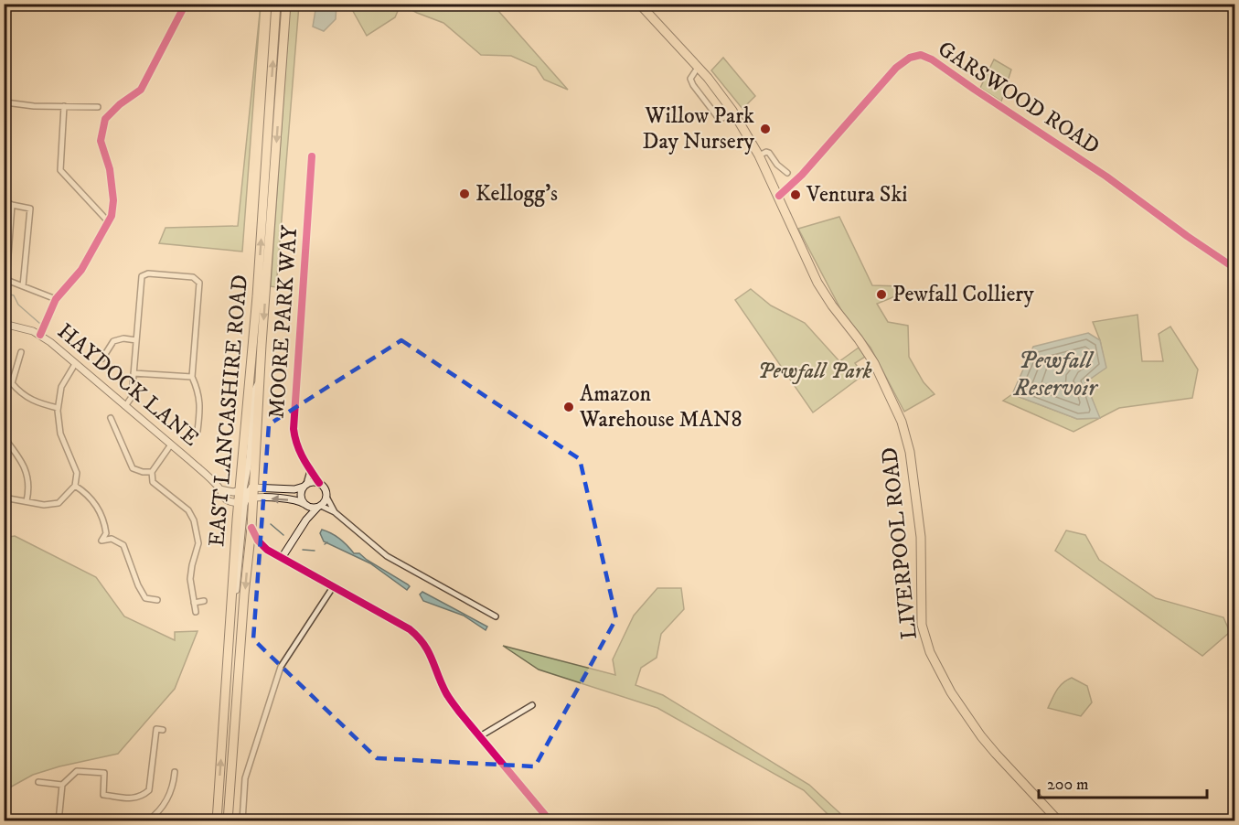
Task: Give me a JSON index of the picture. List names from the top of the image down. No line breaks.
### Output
{"streets":{"highway":["EAST LANCASHIRE ROAD","LIVERPOOL ROAD"],"street":["GARSWOOD ROAD","MOORE PARK WAY","HAYDOCK LANE"]},"crossings":[["GARSWOOD ROAD","LIVERPOOL ROAD"],["HAYDOCK LANE","EAST LANCASHIRE ROAD"]],"water":["Pewfall Reservoir"],"parks":["Pewfall Park"],"places":["Willow Park Day Nursery","Kellogg's","Ventura Ski","Pewfall Colliery","Amazon Warehouse MAN8"],"scale_bar":"200 m"}
